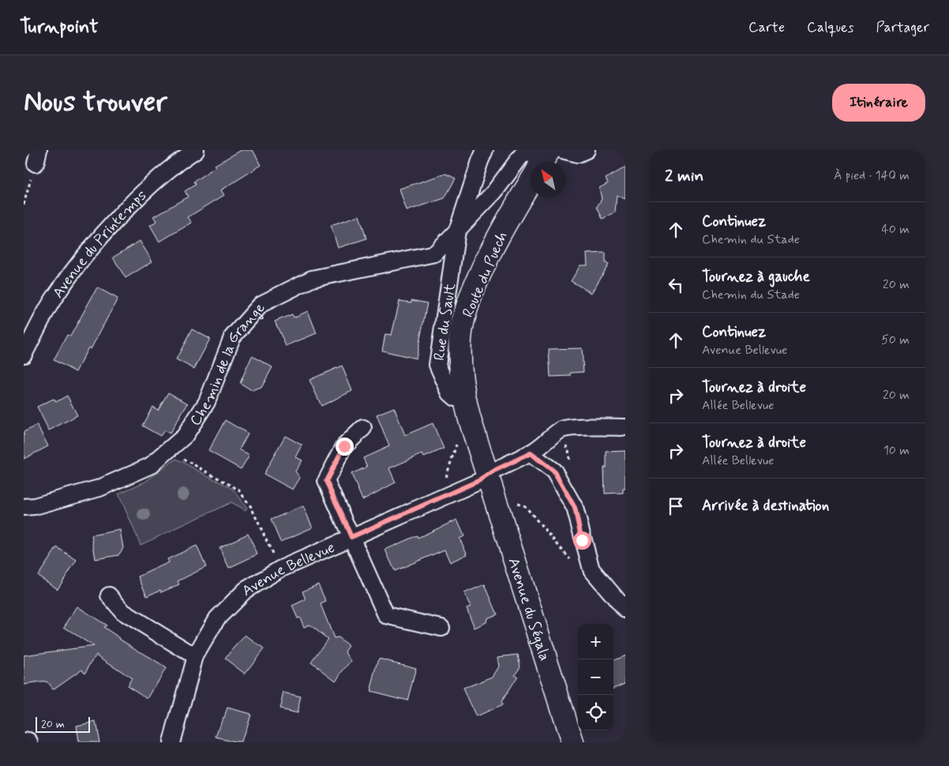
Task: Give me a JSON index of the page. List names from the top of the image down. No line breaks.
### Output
{"streets":{"street":["Avenue du Printemps","Route du Puech","Rue du Sault","Chemin de la Grange","Avenue Bellevue","Avenue du Ségala"]},"crossings":[["Route du Puech","Rue du Sault"],["Route du Puech","Avenue Bellevue"],["Route du Puech","Avenue du Ségala"],["Rue du Sault","Chemin de la Grange"],["Avenue Bellevue","Avenue du Ségala"]],"scale_bar":"20 m","north":"top left","page":{"header":"Turnpoint","nav":["Carte","Calques","Partager"],"buttons":"Itinéraire","title":"Nous trouver","heading":["2 min","À pied · 140 m"],"list":[["Continuez","Chemin du Stade","40 m"],["Tournez à gauche","Chemin du Stade","20 m"],["Continuez","Avenue Bellevue","50 m"],["Tournez à droite","Allée Bellevue","20 m"],["Tournez à droite","Allée Bellevue","10 m"],"Arrivée à destination"],"map_buttons":["+","−"],"scale":"20 m"}}
